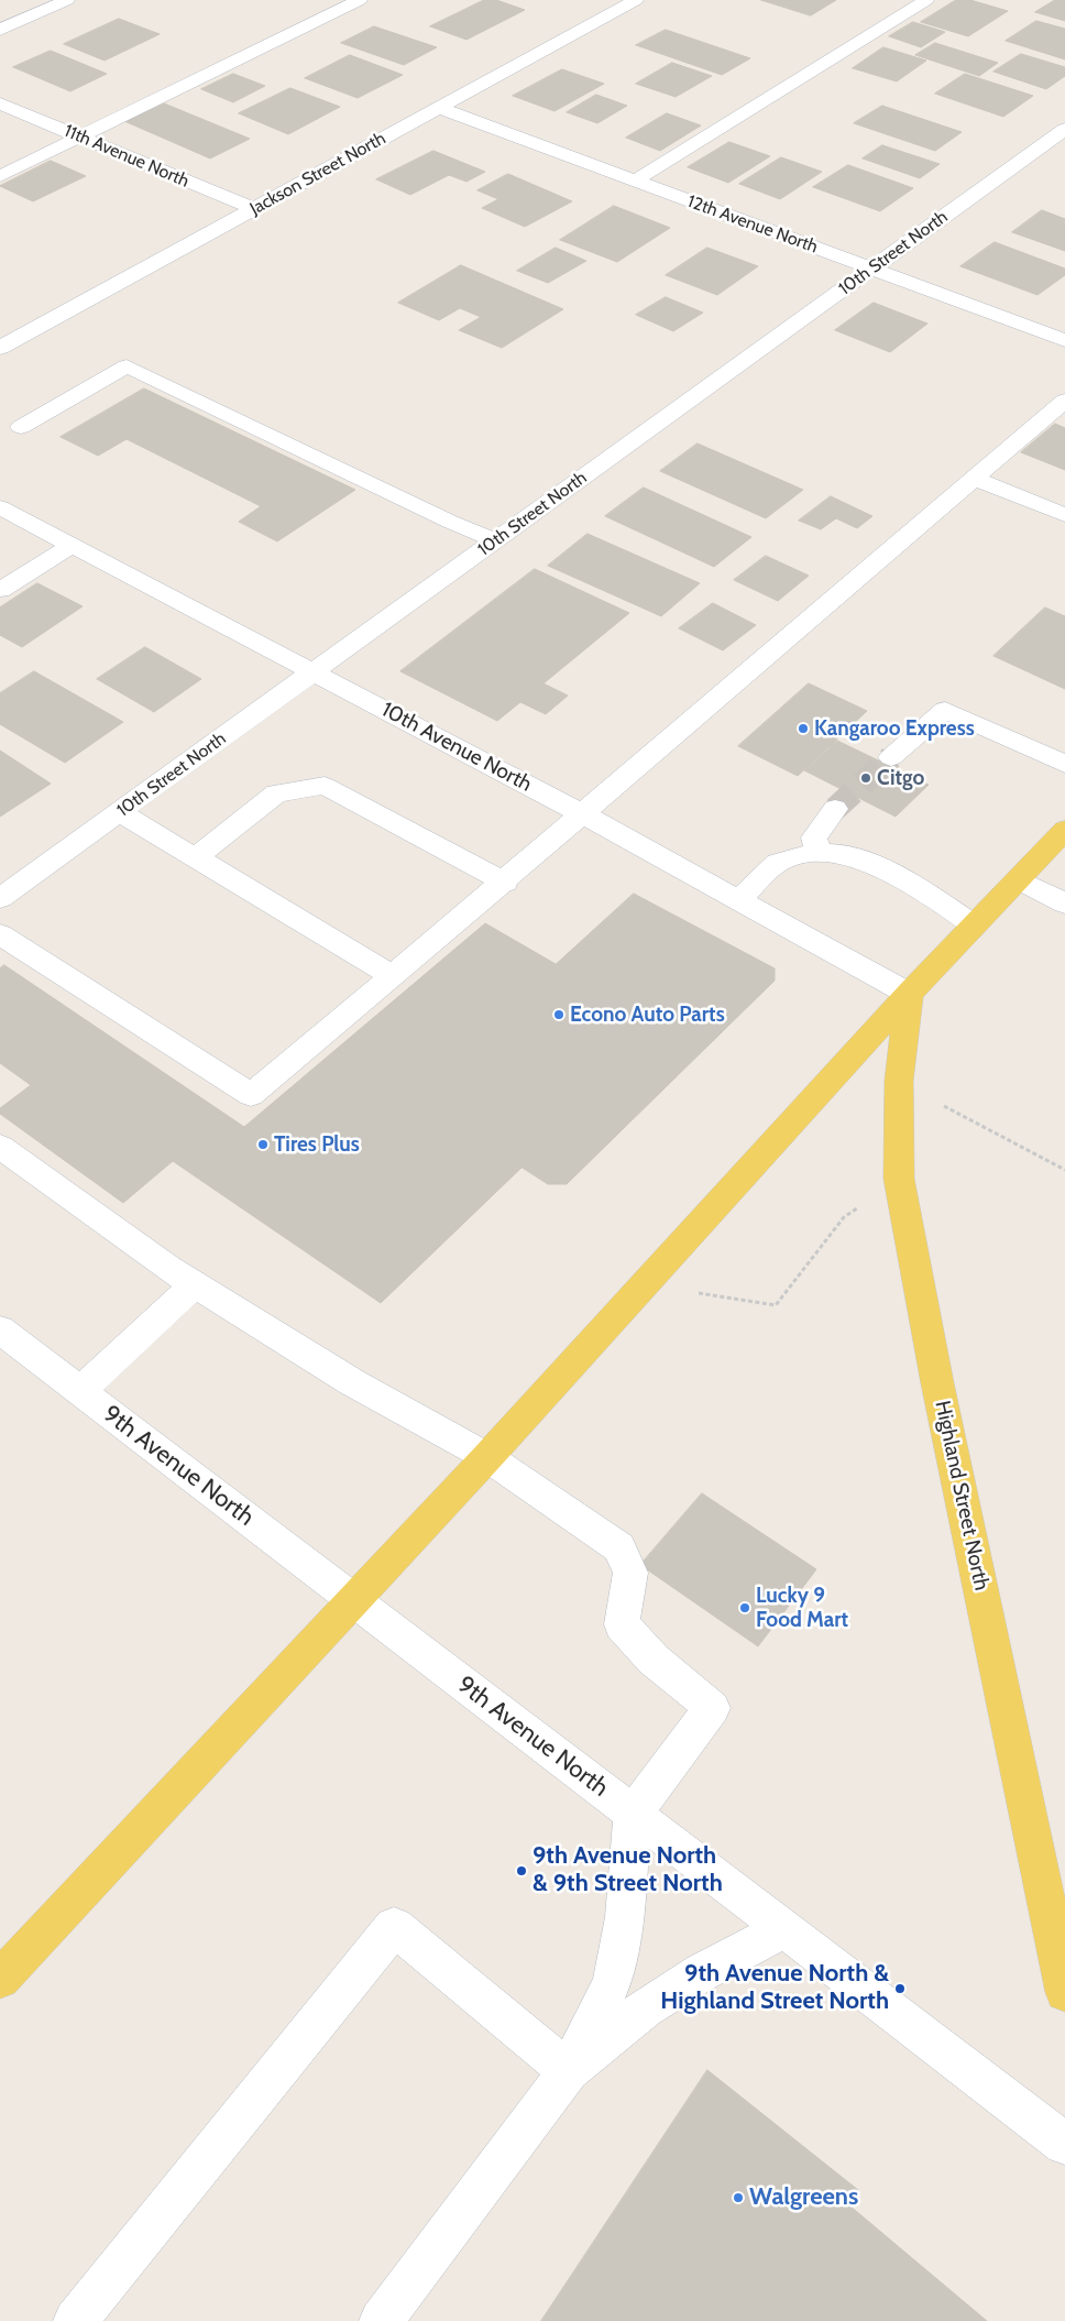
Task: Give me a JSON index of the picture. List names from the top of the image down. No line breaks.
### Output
{"streets":{"main road":["Highland Street North"],"street":["11th Avenue North","Jackson Street North","12th Avenue North","10th Street North","10th Avenue North","9th Avenue North"]},"crossings":[["11th Avenue North","Jackson Street North"],["Jackson Street North","12th Avenue North"],["12th Avenue North","10th Street North"],["10th Street North","10th Avenue North"],["10th Avenue North","Highland Street North"]],"places":["Kangaroo Express","Citgo","Econo Auto Parts","Tires Plus","Lucky 9 Food Mart","9th Avenue North & 9th Street North","9th Avenue North & Highland Street North","Walgreens"]}
